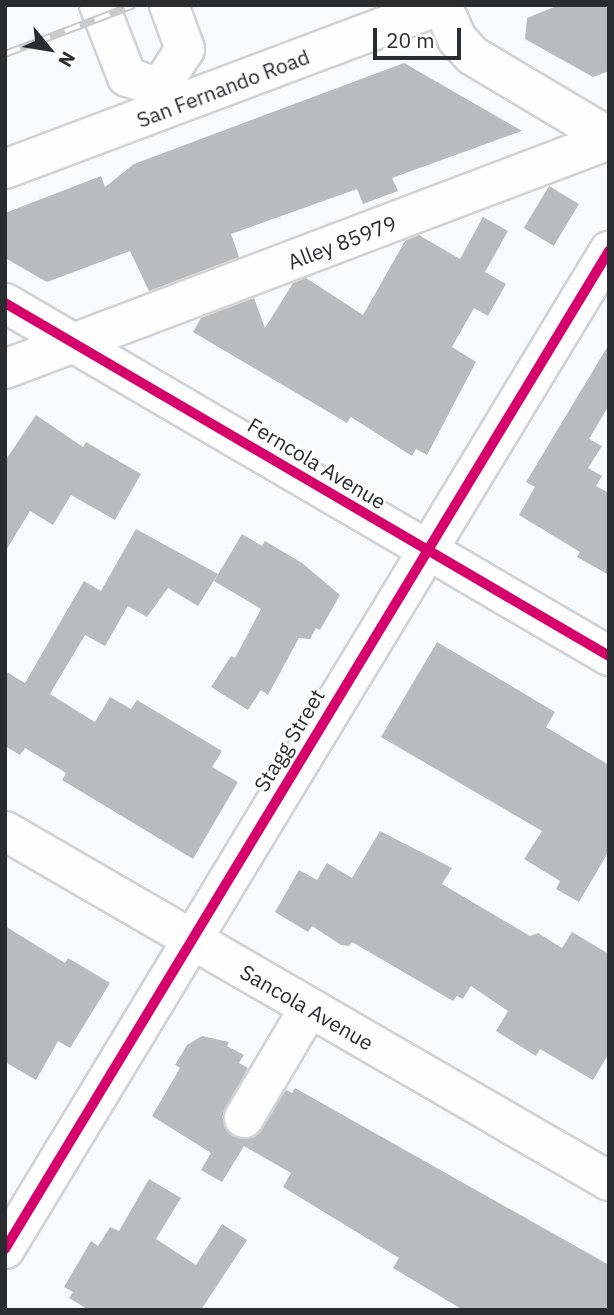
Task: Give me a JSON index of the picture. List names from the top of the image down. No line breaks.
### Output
{"streets":{"street":["San Fernando Road","Alley 85979","Ferncola Avenue","Stagg Street","Sancola Avenue"]},"crossings":[["Alley 85979","Ferncola Avenue"],["Ferncola Avenue","Stagg Street"],["Stagg Street","Sancola Avenue"]],"scale_bar":"20 m","north":"bottom right"}
